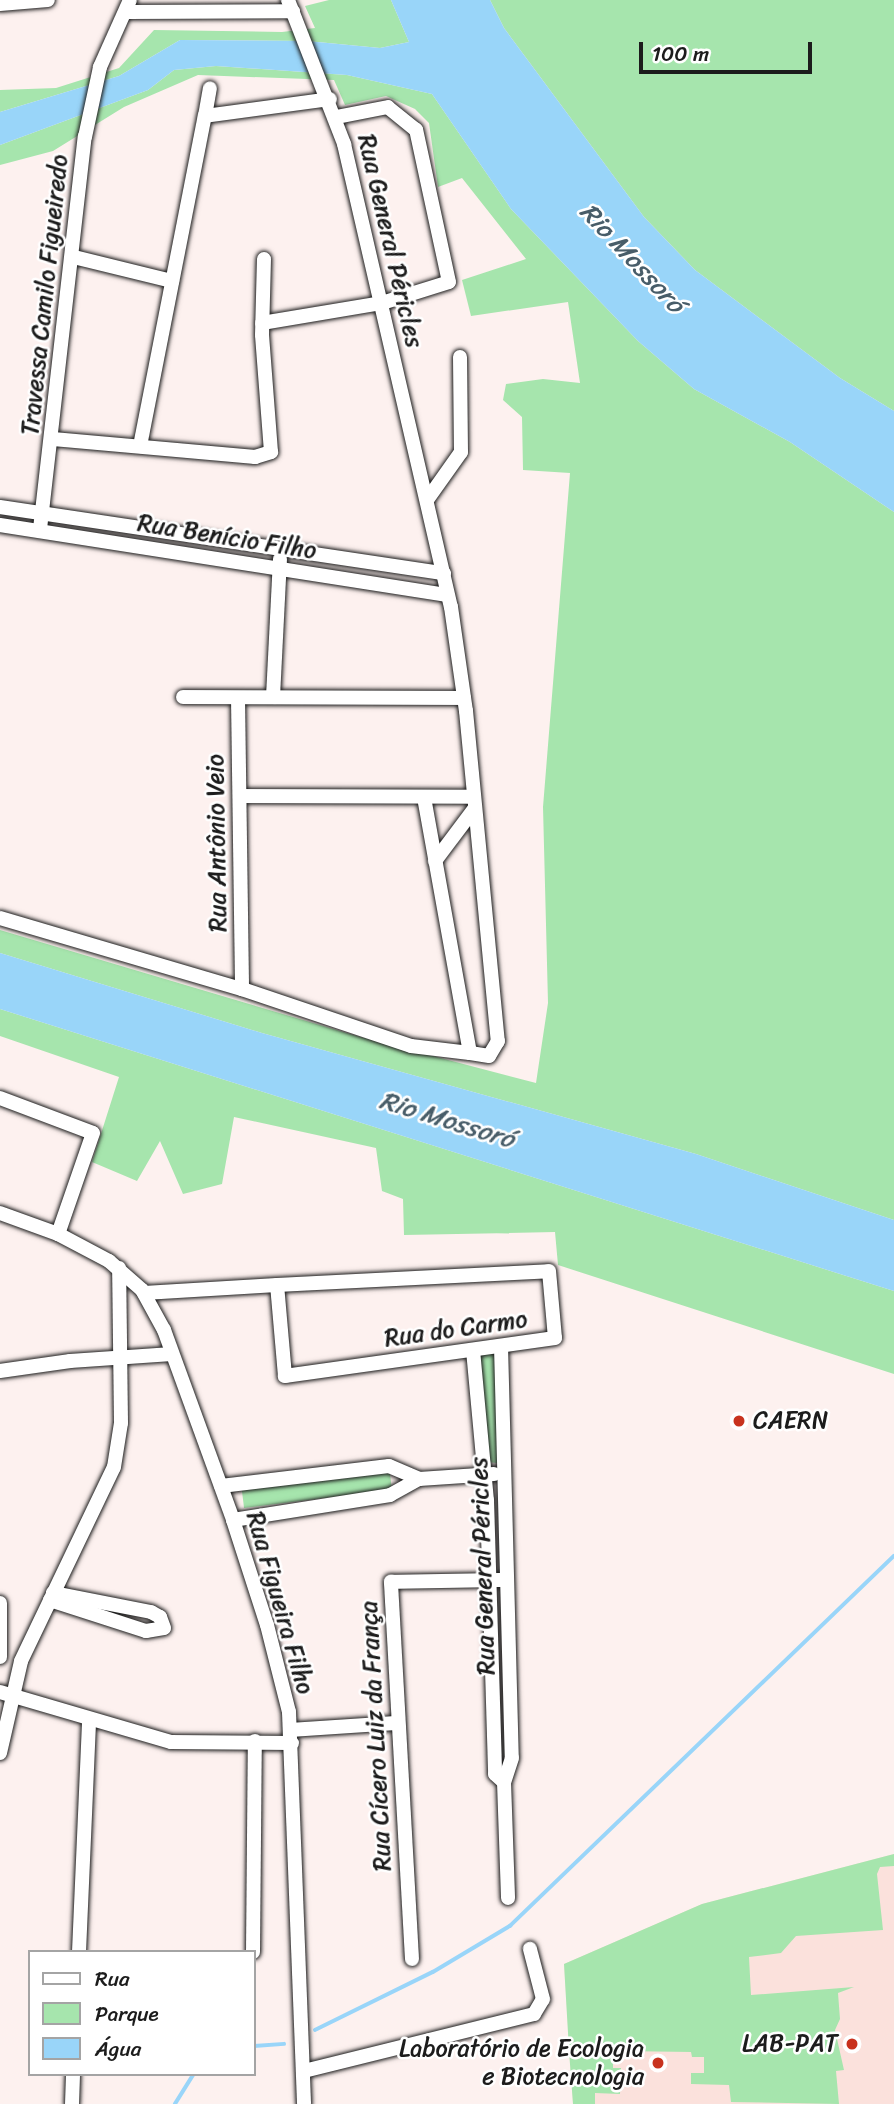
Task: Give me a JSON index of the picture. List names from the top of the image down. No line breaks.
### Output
{"streets":{"street":["Rua General Péricles","Travessa Camilo Figueiredo","Rua Benício Filho","Rua Antônio Veio","Rua do Carmo","Rua Figueira Filho","Rua Cícero Luiz da França"]},"crossings":[["Rua General Péricles","Rua Benício Filho"],["Rua General Péricles","Rua do Carmo"],["Rua General Péricles","Rua Cícero Luiz da França"],["Travessa Camilo Figueiredo","Rua Benício Filho"],["Rua do Carmo","Rua Figueira Filho"]],"water":["Rio Mossoró"],"places":["CAERN","LAB-PAT","Laboratório de Ecologia e Biotecnologia"],"legend":["Rua","Parque","Água"],"scale_bar":"100 m"}
